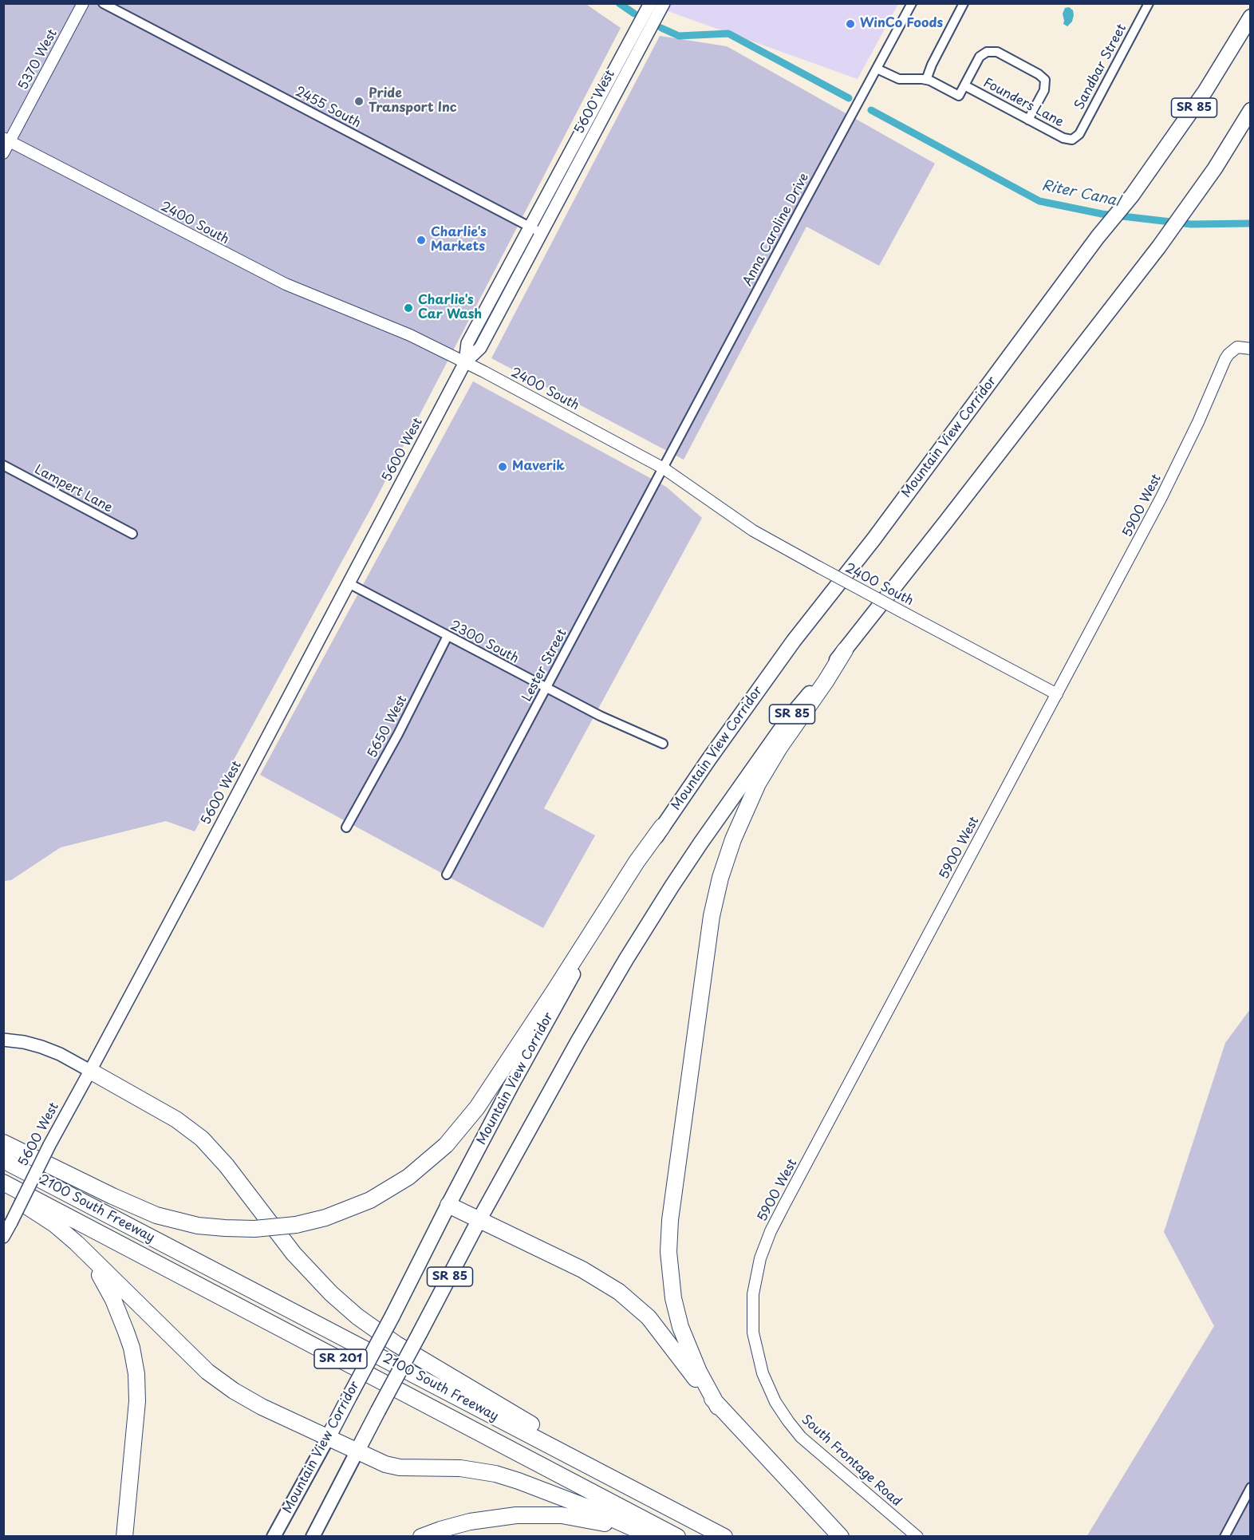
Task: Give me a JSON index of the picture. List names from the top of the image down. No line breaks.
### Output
{"streets":{"highway":["SR 85","Mountain View Corridor","2100 South Freeway","SR 201"],"main road":["5600 West"],"street":["5370 West","Sandbar Street","Founders Lane","2455 South","2400 South","Anna Caroline Drive","Lampert Lane","5900 West","2300 South","Lester Street","5650 West","South Frontage Road"]},"crossings":[["5370 West","2400 South"],["Sandbar Street","Founders Lane"],["5600 West","2455 South"],["5600 West","2400 South"],["5600 West","2300 South"],["2400 South","Anna Caroline Drive"],["2400 South","5900 West"],["2400 South","Lester Street"],["Anna Caroline Drive","Lester Street"],["5900 West","South Frontage Road"],["2300 South","Lester Street"],["2300 South","5650 West"]],"water":["Riter Canal"],"places":["WinCo Foods","Pride Transport Inc","Charlie's Markets","Charlie's Car Wash","Maverik"]}
